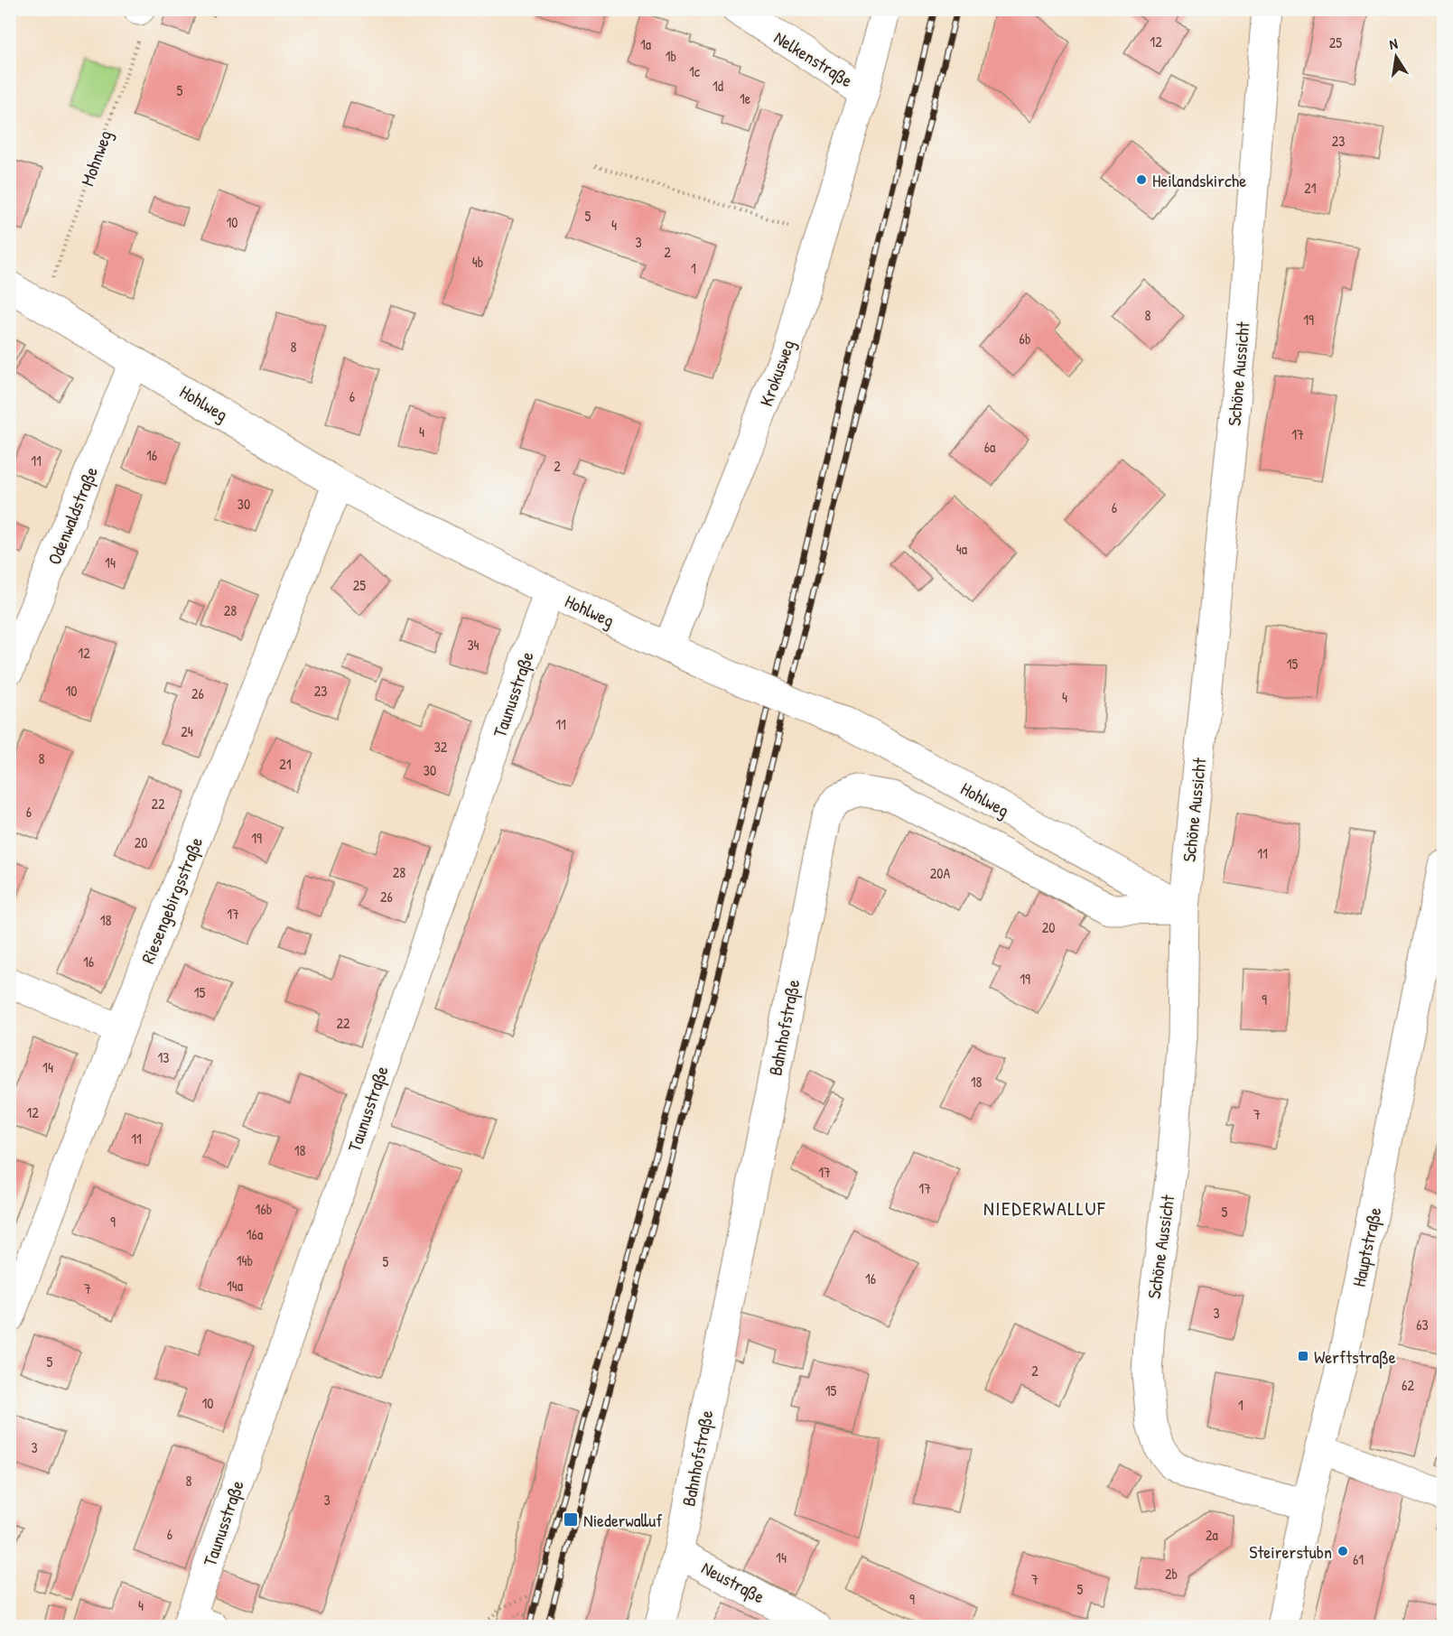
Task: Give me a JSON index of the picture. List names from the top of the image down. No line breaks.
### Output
{"streets":{"street":["Nelkenstraße","Krokusweg","Schöne Aussicht","Hohlweg","Odenwaldstraße","Taunusstraße","Riesengebirgsstraße","Bahnhofstraße","Hauptstraße","Neustraße"],"path":["Mohnweg"]},"crossings":[["Nelkenstraße","Krokusweg"],["Mohnweg","Hohlweg"],["Krokusweg","Hohlweg"],["Schöne Aussicht","Hohlweg"],["Schöne Aussicht","Bahnhofstraße"],["Schöne Aussicht","Hauptstraße"],["Hohlweg","Odenwaldstraße"],["Hohlweg","Taunusstraße"],["Hohlweg","Riesengebirgsstraße"],["Hohlweg","Bahnhofstraße"],["Bahnhofstraße","Neustraße"]],"districts":["NIEDERWALLUF"],"places":{"other":["Heilandskirche","Steirerstubn"],"transit":["Werftstraße","Niederwalluf"]},"house_numbers":["12","25","1a","1b","1c","1d","5","1e","23","21","5","10","4","3","2","4b","1","8","19","6b","8","6","4","17","6a","16","11","2","30","6","4a","14","25","28","34","12","15","10","23","26","4","11","24","32","8","21","30","22","6","19","20","11","28","20A","26","17","18","20","16","19","15","9","22","13","14","18","12","7","11","18","17","17","16b","5","9","16a","14b","5","16","14a","7","3","63","5","2","62","15","10","1","3","8","3","6","2a","14","61","2b","7","5","9","4"],"north":"top"}
